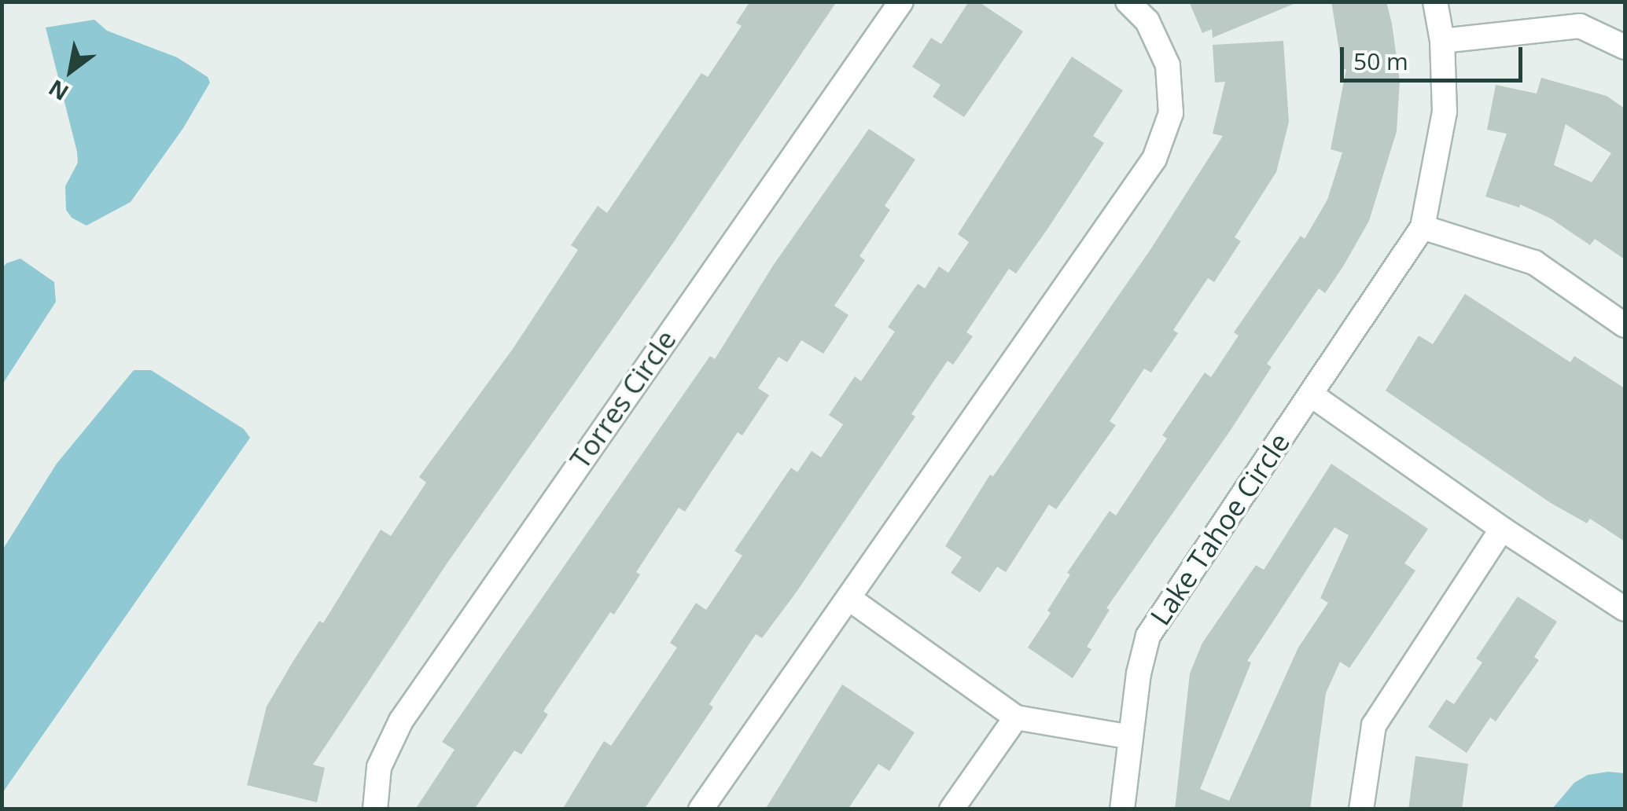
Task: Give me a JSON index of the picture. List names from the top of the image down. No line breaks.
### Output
{"streets":{"street":["Torres Circle","Lake Tahoe Circle"]},"scale_bar":"50 m","north":"bottom left"}
